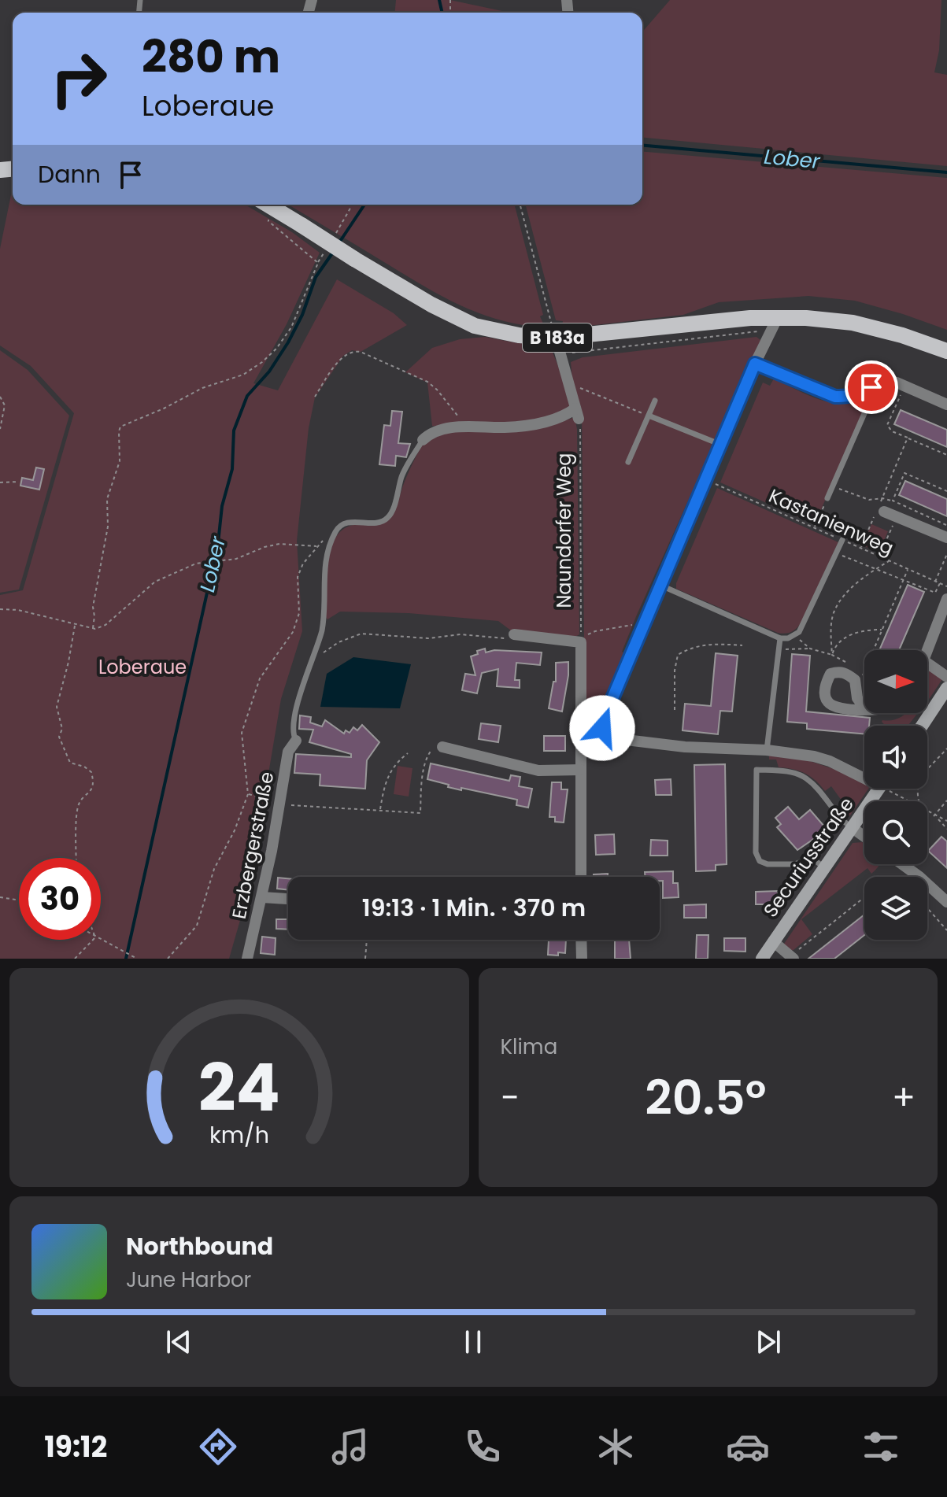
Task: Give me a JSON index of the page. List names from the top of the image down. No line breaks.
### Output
{"streets":{"main road":["B 183a"],"street":["Erzbergerstraße","Securiusstraße"],"path":["Kastanienweg","Naundorfer Weg"]},"water":["Lober"],"parks":["Loberaue"],"north":"right","page":{"turn":["280 m","Loberaue"],"then":"Dann","limit":"30","trip":"19:13 · 1 Min. · 370 m","tile":"Klima","heat":["−","20.5°","+"],"song":["Northbound","June Harbor"],"tabs":"19:12","gauge":["24","km/h"]}}
